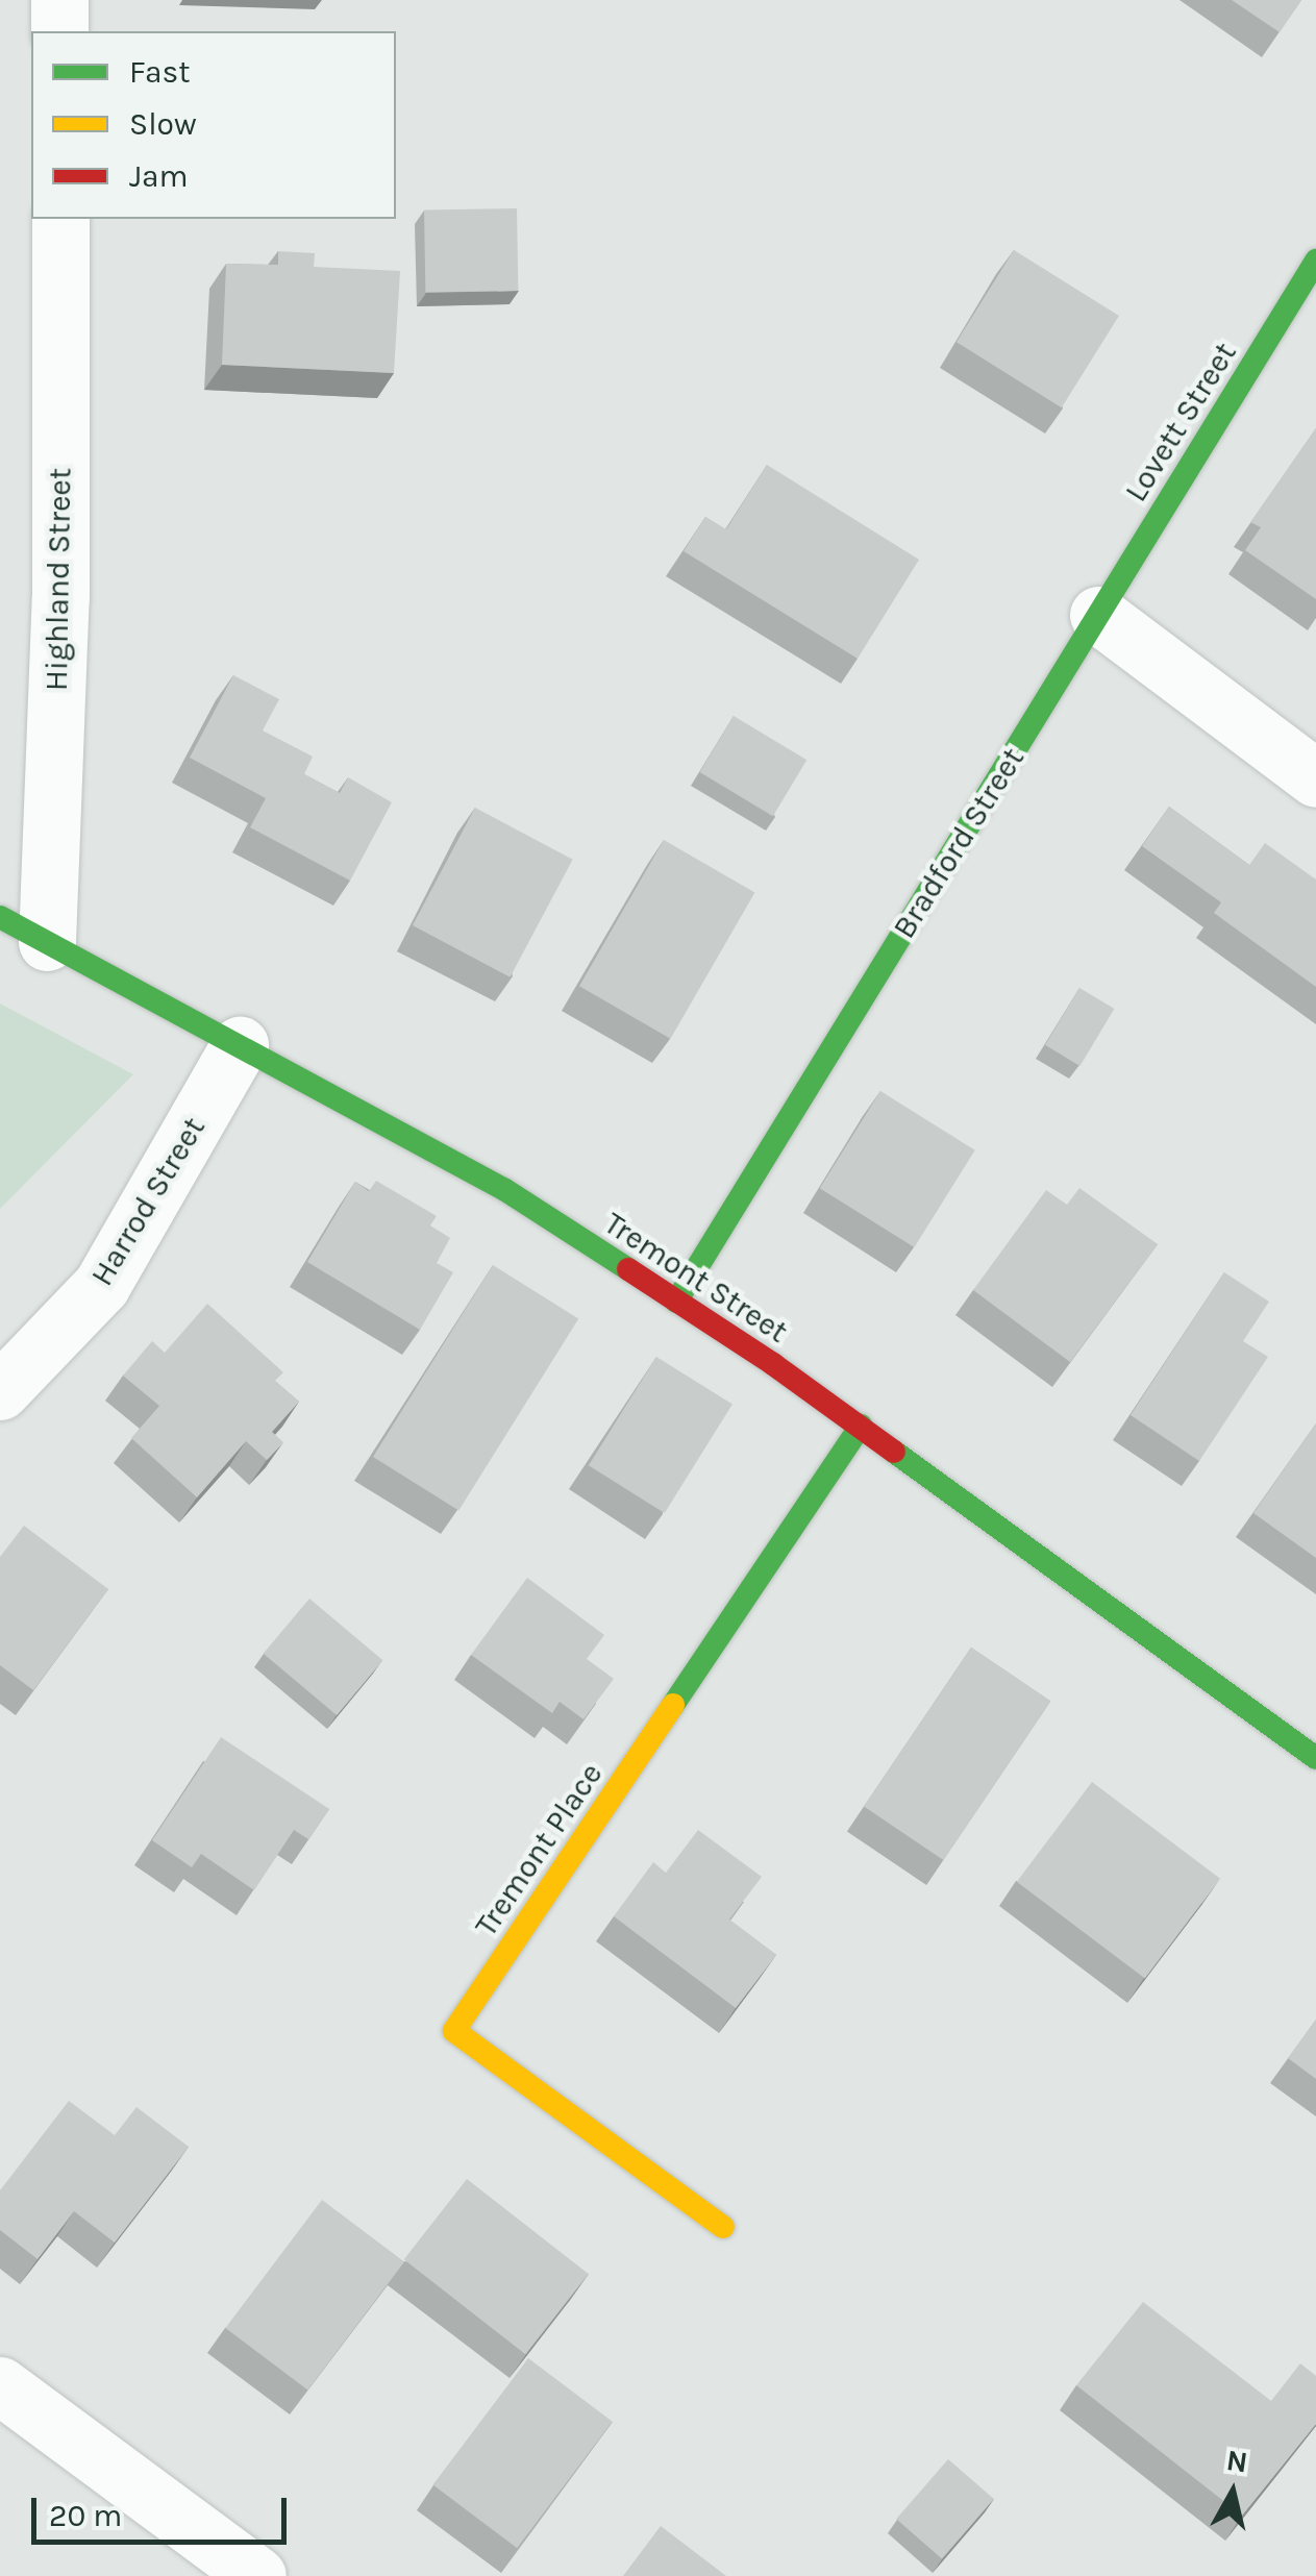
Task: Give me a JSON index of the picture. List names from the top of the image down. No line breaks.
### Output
{"streets":{"street":["Lovett Street","Highland Street","Bradford Street","Harrod Street","Tremont Street","Tremont Place"]},"crossings":[["Lovett Street","Bradford Street"],["Highland Street","Tremont Street"],["Bradford Street","Tremont Street"],["Harrod Street","Tremont Street"],["Tremont Street","Tremont Place"]],"legend":["Fast","Slow","Jam"],"scale_bar":"20 m","north":"top"}
